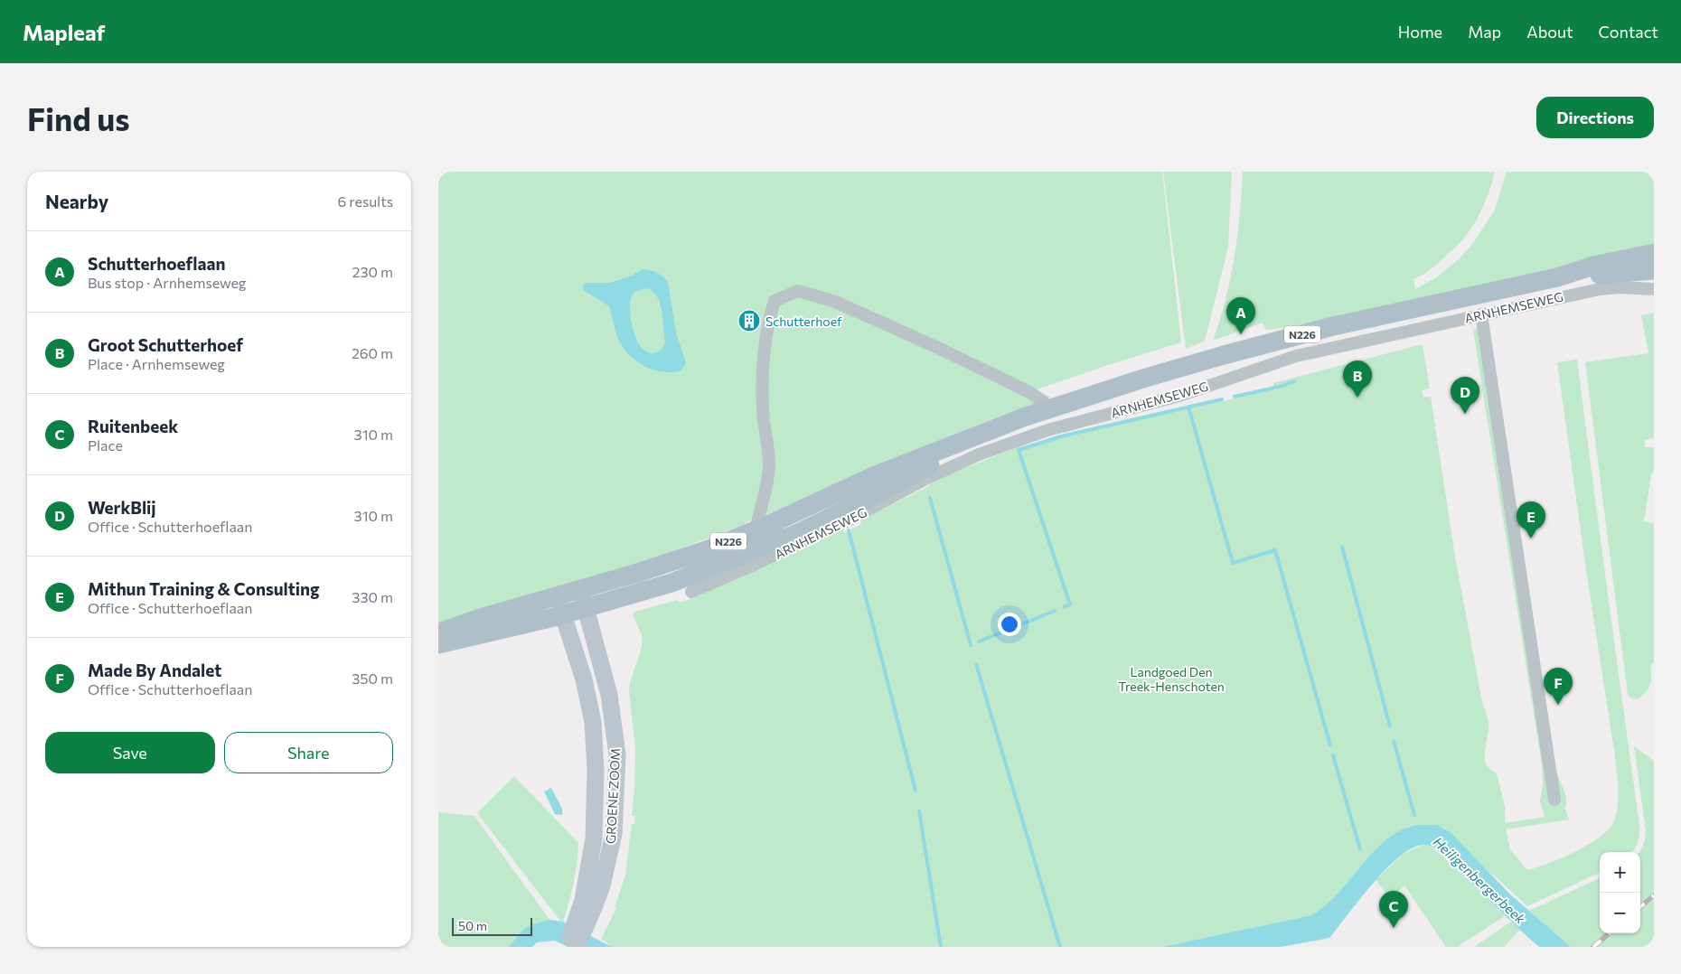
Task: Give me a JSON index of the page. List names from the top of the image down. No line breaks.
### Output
{"streets":{"main road":["ARNHEMSEWEG","N226","GROENE ZOOM"]},"crossings":[["ARNHEMSEWEG","GROENE ZOOM"]],"water":["Heiligenbergerbeek"],"parks":["Landgoed Den Treek-Henschoten"],"places":{"building":["Schutterhoef"]},"scale_bar":"50 m","page":{"header":"Mapleaf","nav":["Home","Map","About","Contact"],"buttons":["Directions",["Save","Share"]],"title":"Find us","heading":["Nearby","6 results"],"list":[{"mark":"A","name":"Schutterhoeflaan","note":"Bus stop · Arnhemseweg","value":"230 m"},{"mark":"B","name":"Groot Schutterhoef","note":"Place · Arnhemseweg","value":"260 m"},{"mark":"C","name":"Ruitenbeek","note":"Place","value":"310 m"},{"mark":"D","name":"WerkBlij","note":"Office · Schutterhoeflaan","value":"310 m"},{"mark":"E","name":"Mithun Training & Consulting","note":"Office · Schutterhoeflaan","value":"330 m"},{"mark":"F","name":"Made By Andalet","note":"Office · Schutterhoeflaan","value":"350 m"}],"pins":["A","B","D","E","F","C"],"map_buttons":["+","−"],"scale":"50 m"}}
